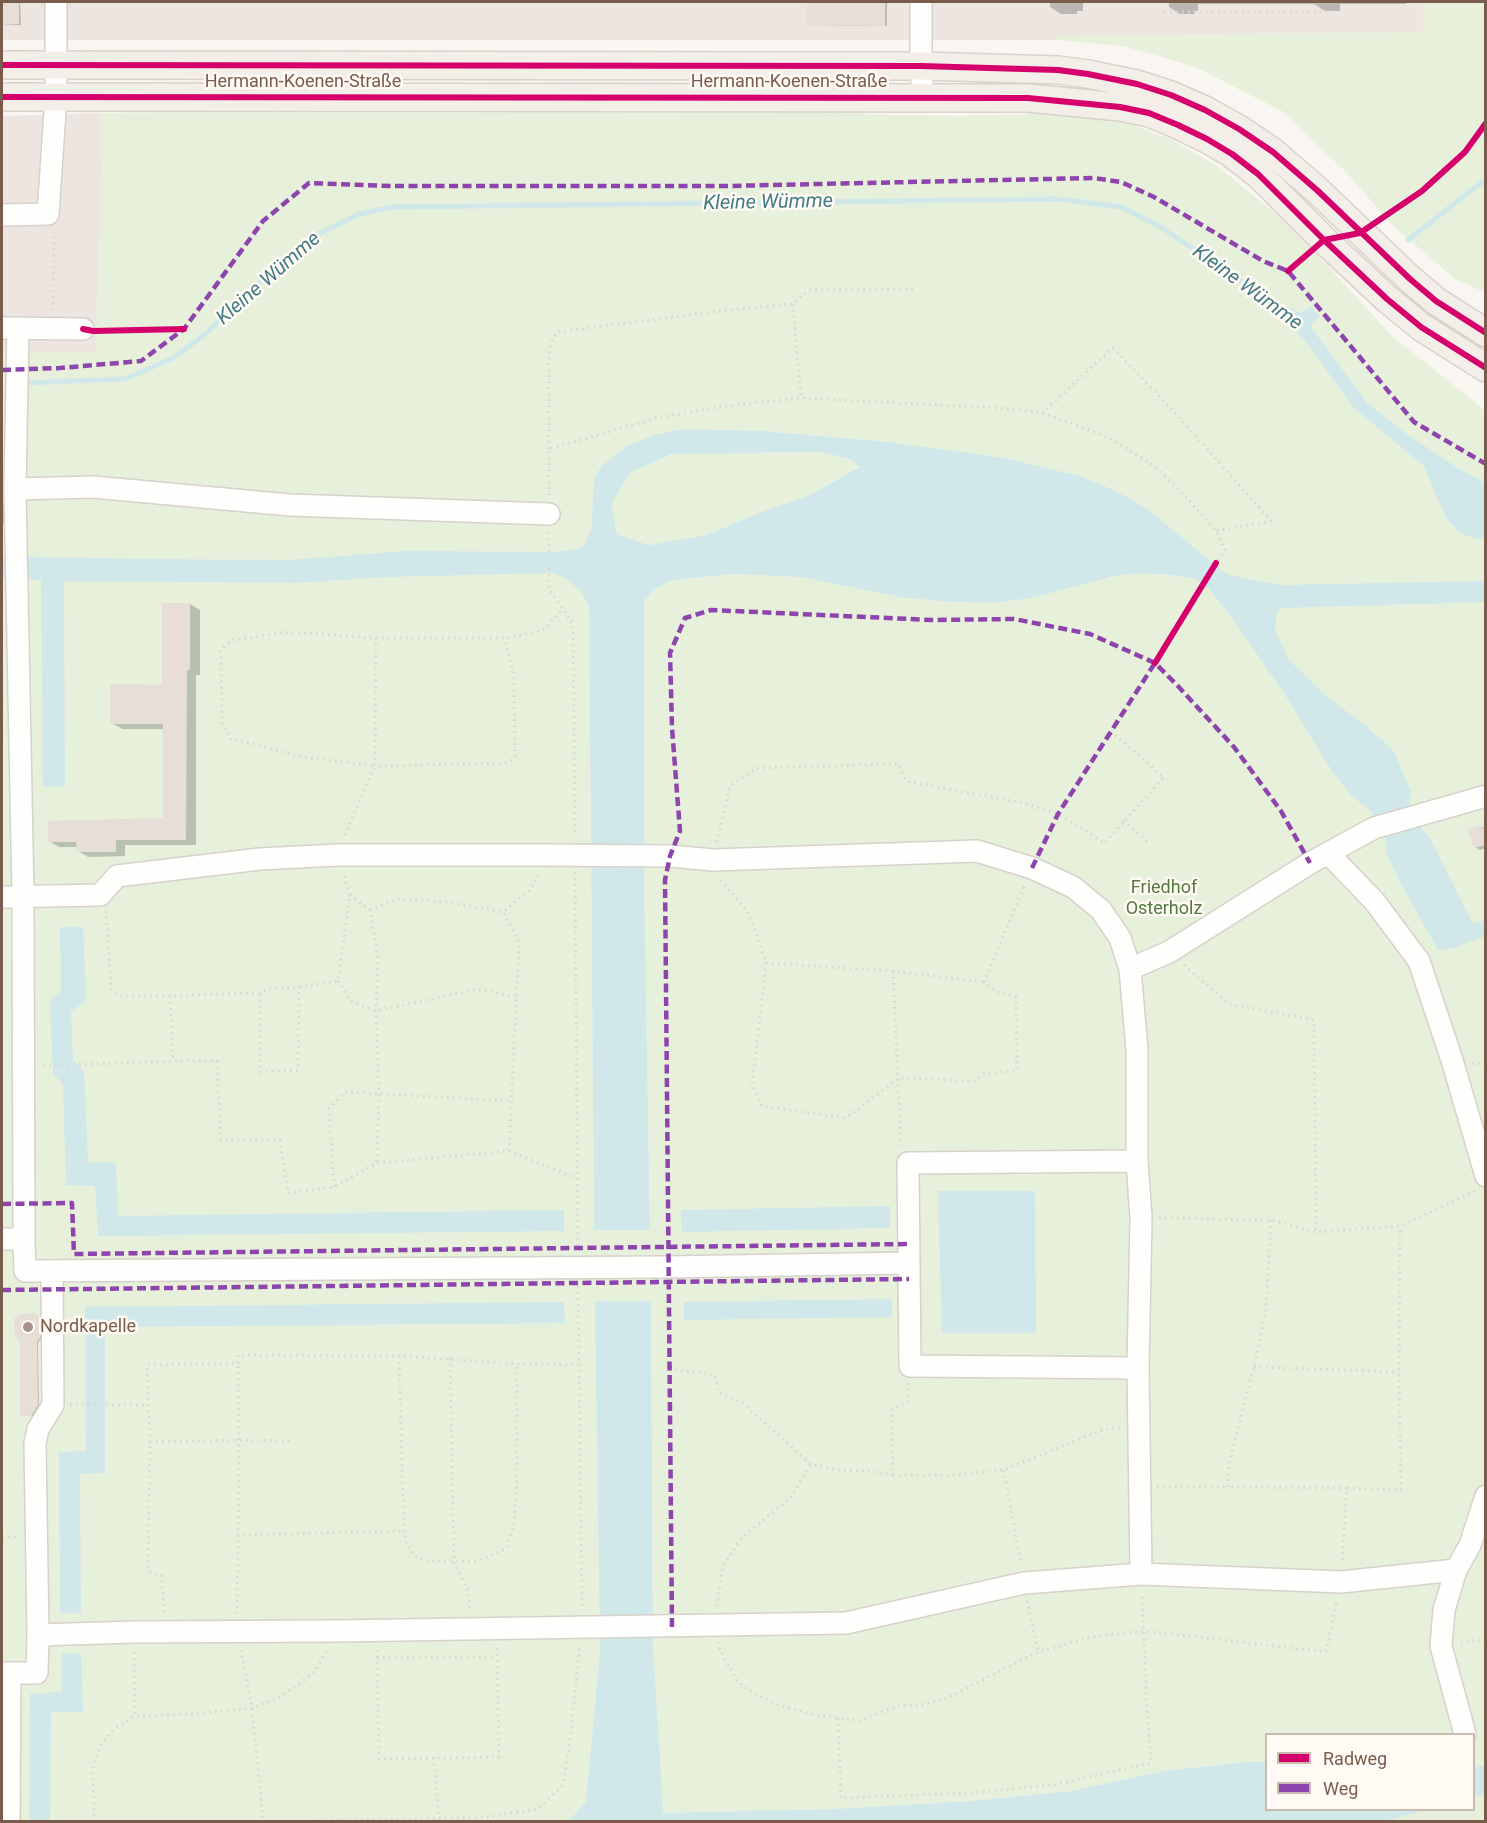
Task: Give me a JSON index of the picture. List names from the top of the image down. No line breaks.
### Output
{"streets":{"main road":["Hermann-Koenen-Straße"]},"water":["Kleine Wümme"],"parks":["Friedhof Osterholz"],"places":["Nordkapelle"],"legend":["Radweg","Weg"]}
